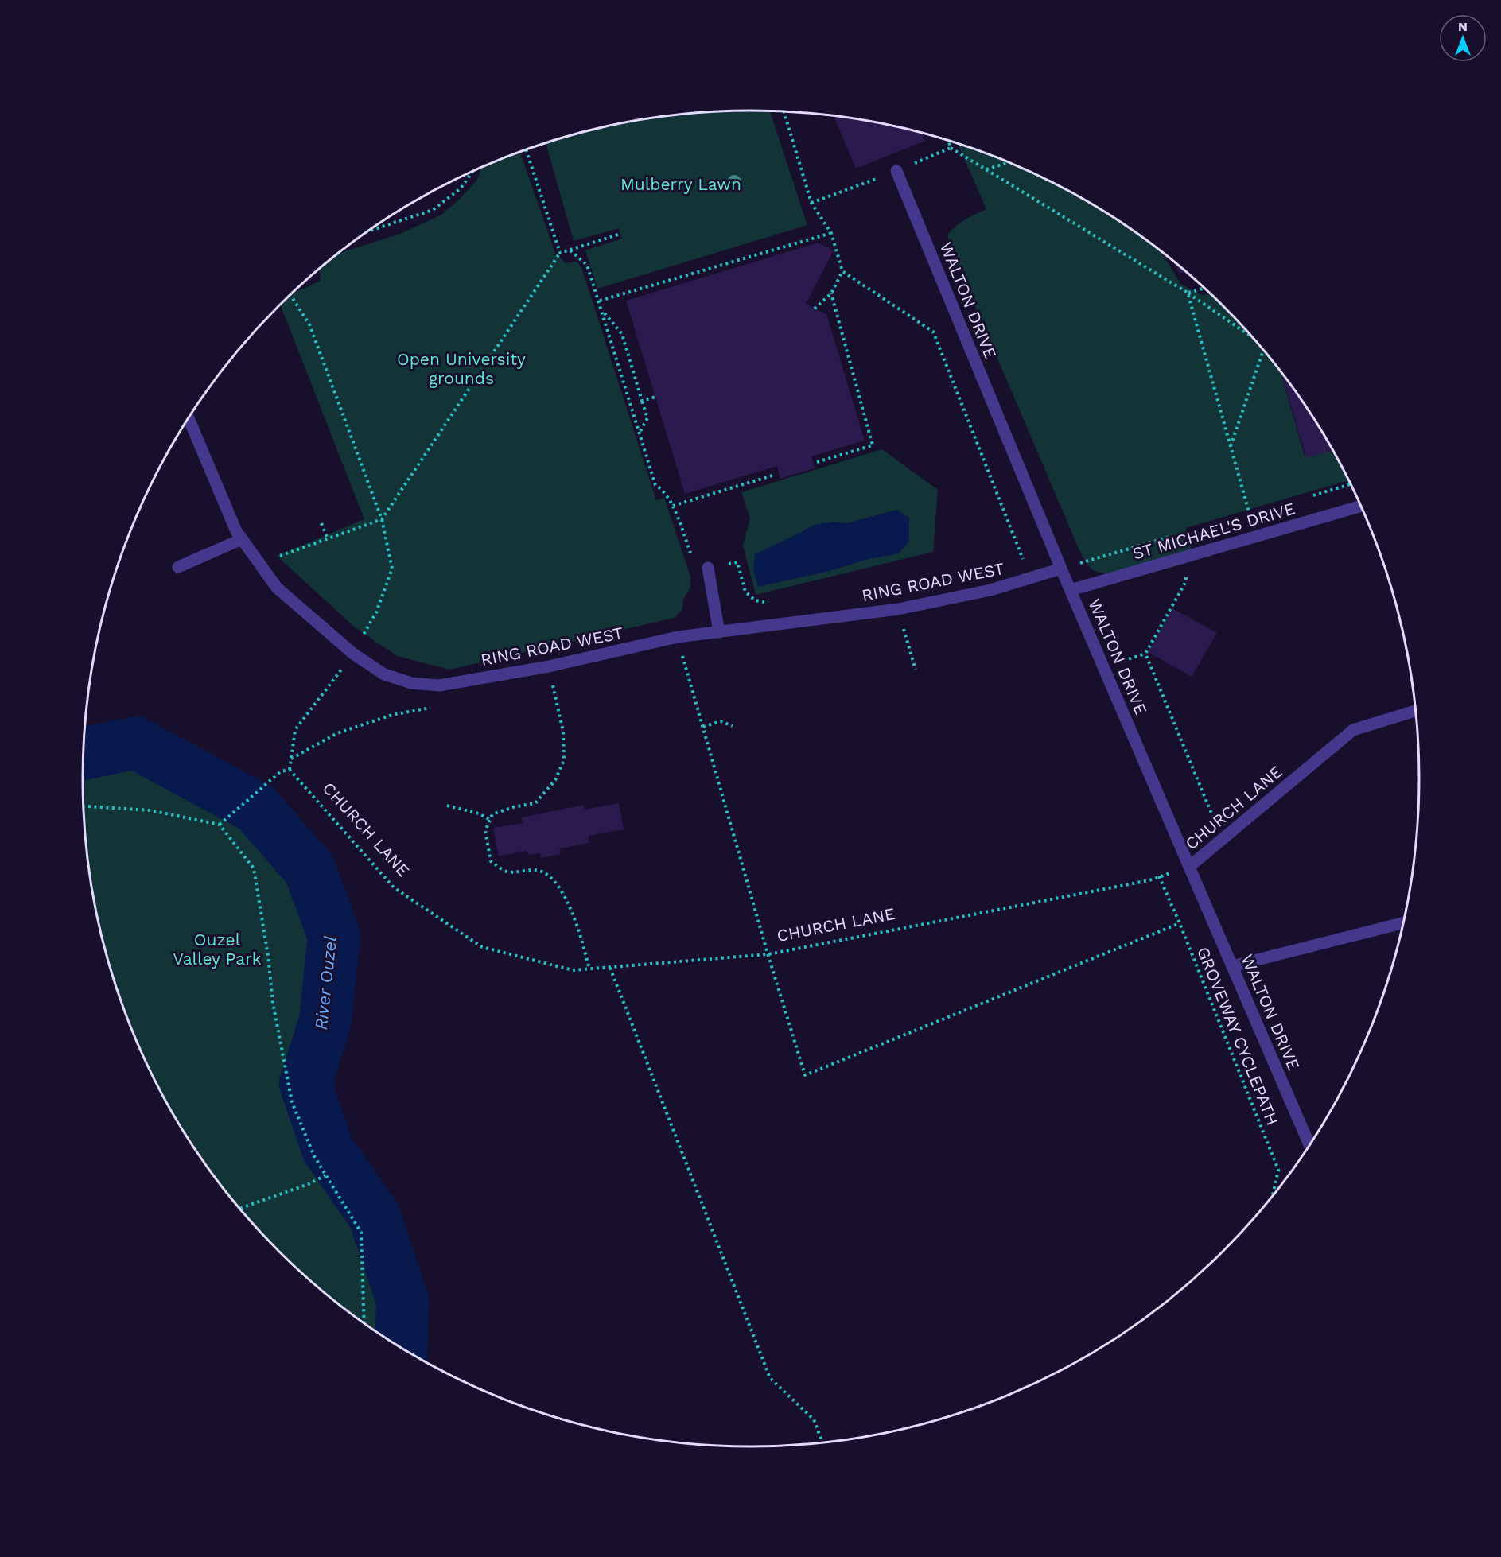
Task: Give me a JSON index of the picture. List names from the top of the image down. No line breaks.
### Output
{"streets":{"street":["WALTON DRIVE","ST MICHAEL'S DRIVE","RING ROAD WEST","CHURCH LANE"],"path":["GROVEWAY CYCLEPATH"]},"crossings":[["WALTON DRIVE","ST MICHAEL'S DRIVE"],["WALTON DRIVE","RING ROAD WEST"],["WALTON DRIVE","CHURCH LANE"],["CHURCH LANE","GROVEWAY CYCLEPATH"]],"water":["River Ouzel"],"parks":["Mulberry Lawn","Open University grounds","Ouzel Valley Park"],"north":"top"}
